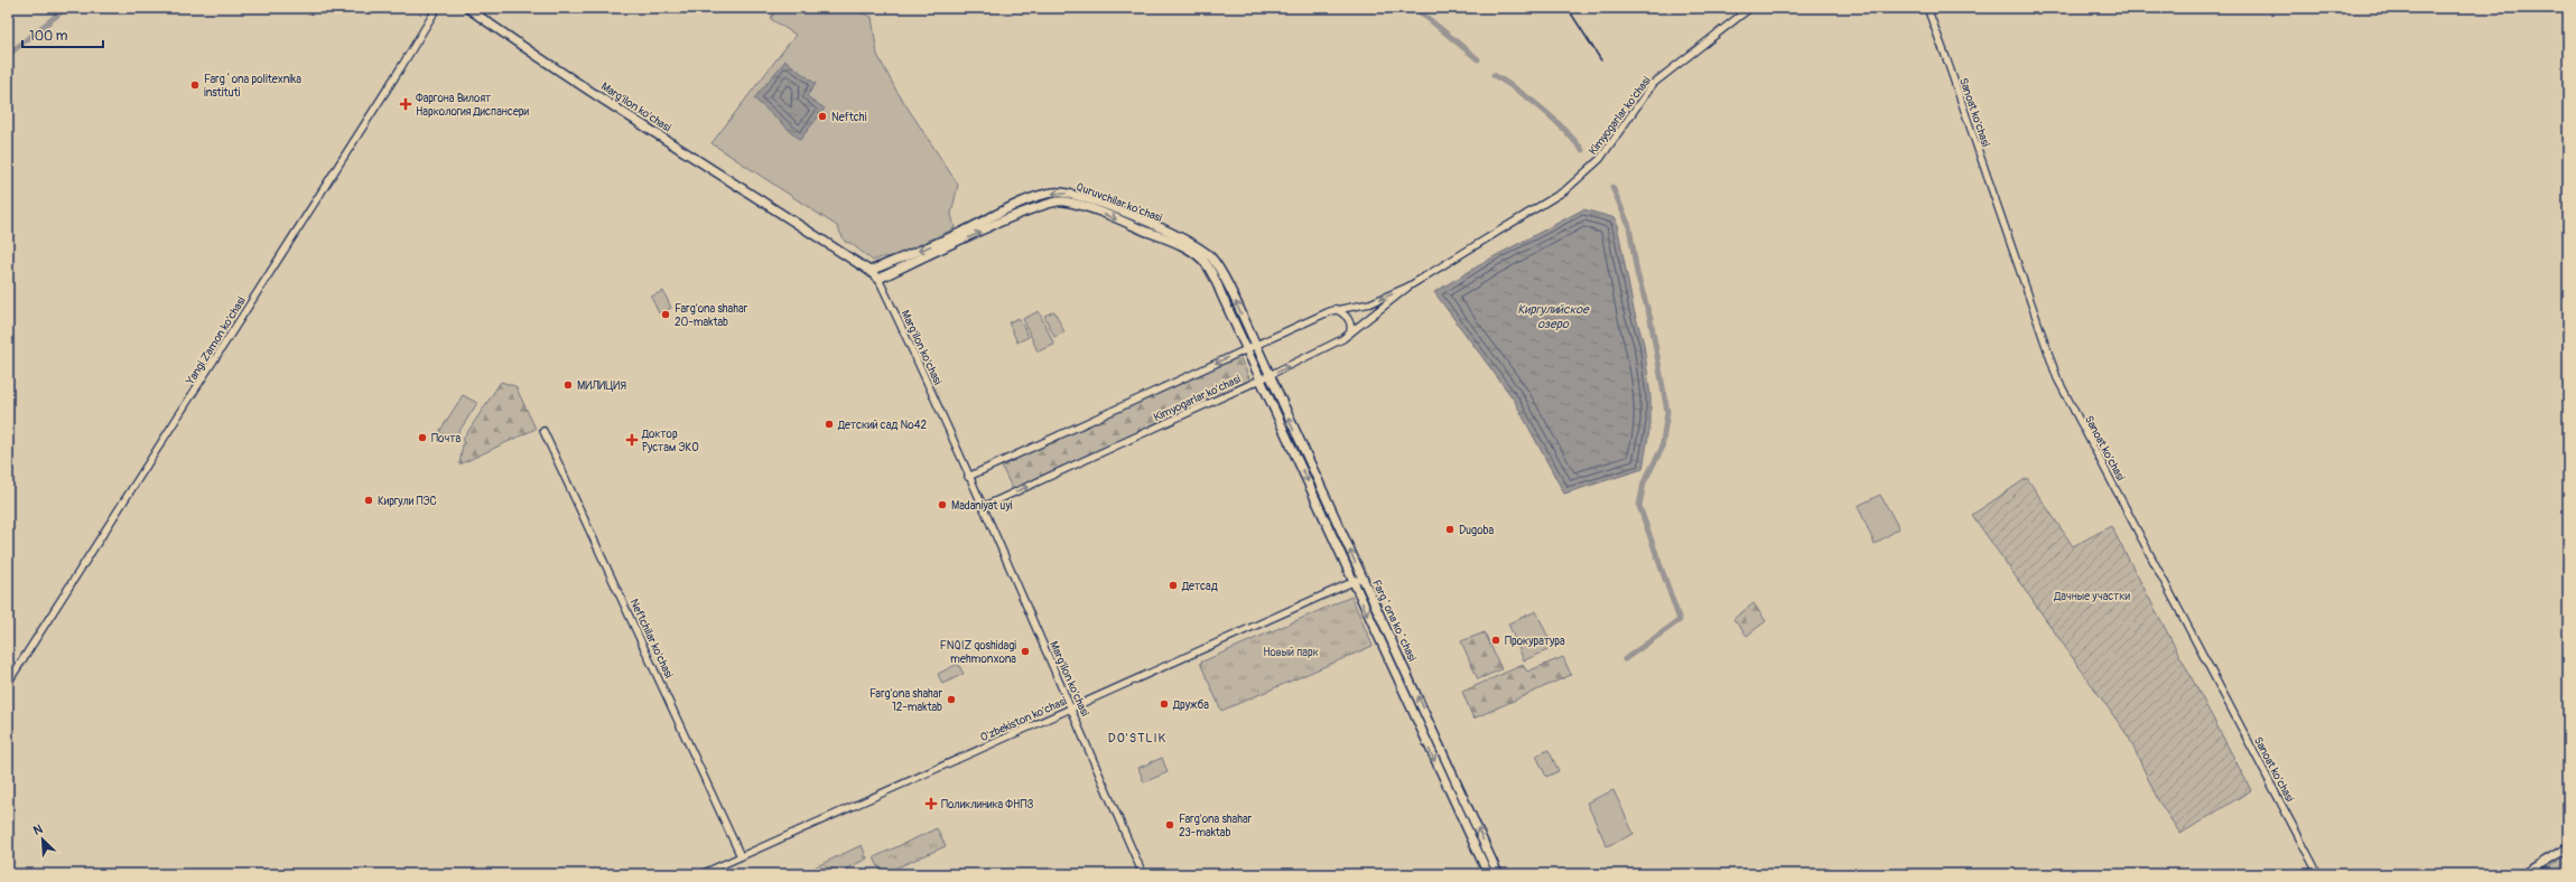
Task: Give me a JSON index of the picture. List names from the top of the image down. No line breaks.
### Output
{"streets":{"main road":["Marg'ilon ko'chasi","Quruvchilar ko'chasi","Fargʻona koʻchasi"],"street":["Sanoat ko'chasi","Kimyogarlar ko'chasi","Yangi Zamon ko'chasi","Neftchilar ko'chasi","O'zbekiston ko'chasi"]},"crossings":[["Marg'ilon ko'chasi","Kimyogarlar ko'chasi"],["Marg'ilon ko'chasi","Quruvchilar ko'chasi"],["Marg'ilon ko'chasi","O'zbekiston ko'chasi"],["Kimyogarlar ko'chasi","Quruvchilar ko'chasi"],["Kimyogarlar ko'chasi","Fargʻona koʻchasi"],["Quruvchilar ko'chasi","Fargʻona koʻchasi"],["Fargʻona koʻchasi","O'zbekiston ko'chasi"],["Neftchilar ko'chasi","O'zbekiston ko'chasi"]],"districts":["DO'STLIK"],"water":["Киргулийское озеро"],"parks":["Дачные участки","Новый парк"],"places":{"other":["Fargʻona politexnika instituti","Neftchi","Farg'ona shahar 20-maktab","МИЛИЦИЯ","Детский сад №42","Почта","Киргули ПЭС","Madaniyat uyi","Dugoba","Детсад","Прокуратура","FNQIZ qoshidagi mehmonxona","Farg'ona shahar 12-maktab","Дружба","Farg'ona shahar 23-maktab"],"health":["Фаргона Вилоят Наркология Диспансери","Доктор Рустам ЭКО","Поликлиника ФНПЗ"]},"scale_bar":"100 m","north":"top left"}
